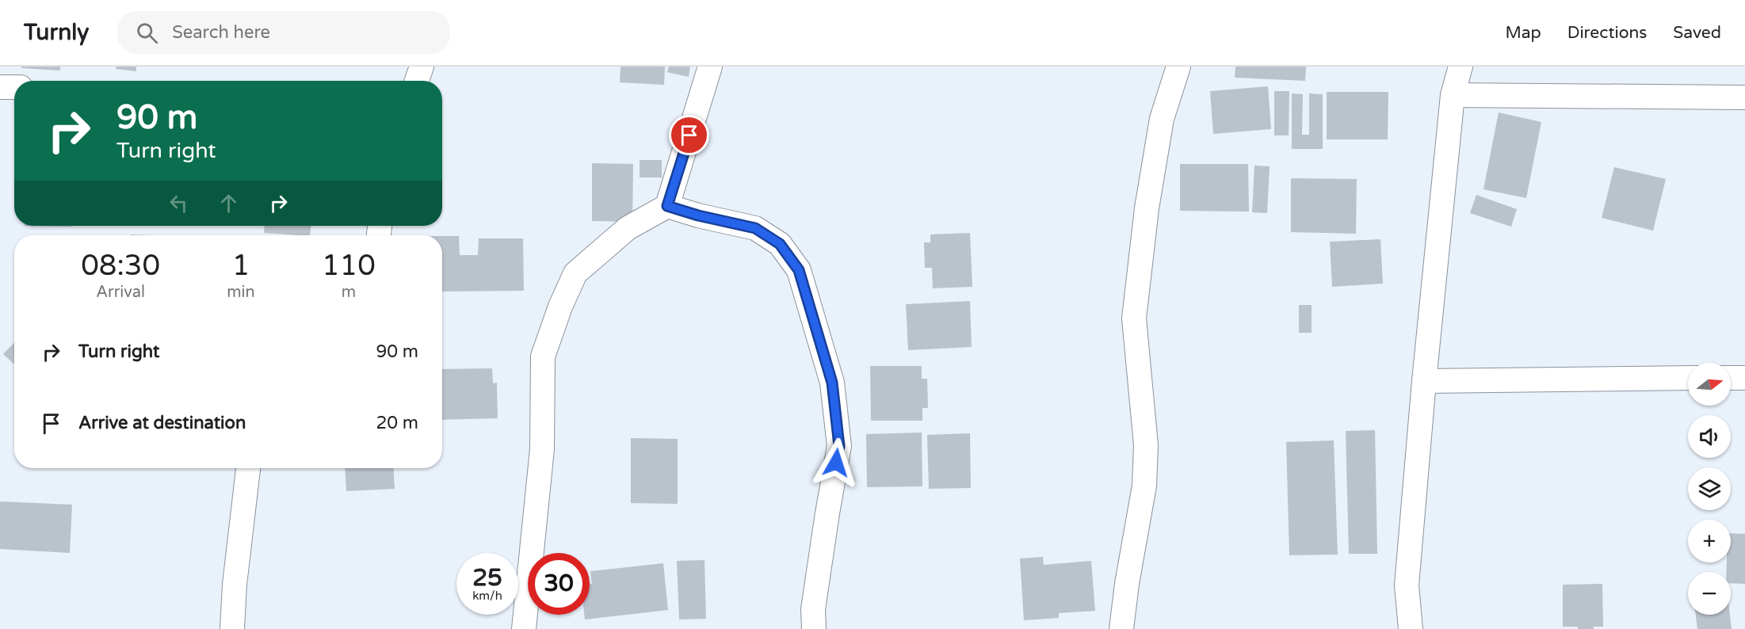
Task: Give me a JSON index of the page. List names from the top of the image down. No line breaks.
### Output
{"north":"right","page":{"header":"Turnly","search":"Search here","nav":["Map","Directions","Saved"],"turn":["90 m","Turn right"],"eta":["08:30","Arrival","1","min","110","m"],"list":[{"name":"Turn right","value":"90 m"},{"name":"Arrive at destination","value":"20 m"}],"map_buttons":["+","−"],"speed":"25 km/h","limit":"30"}}
